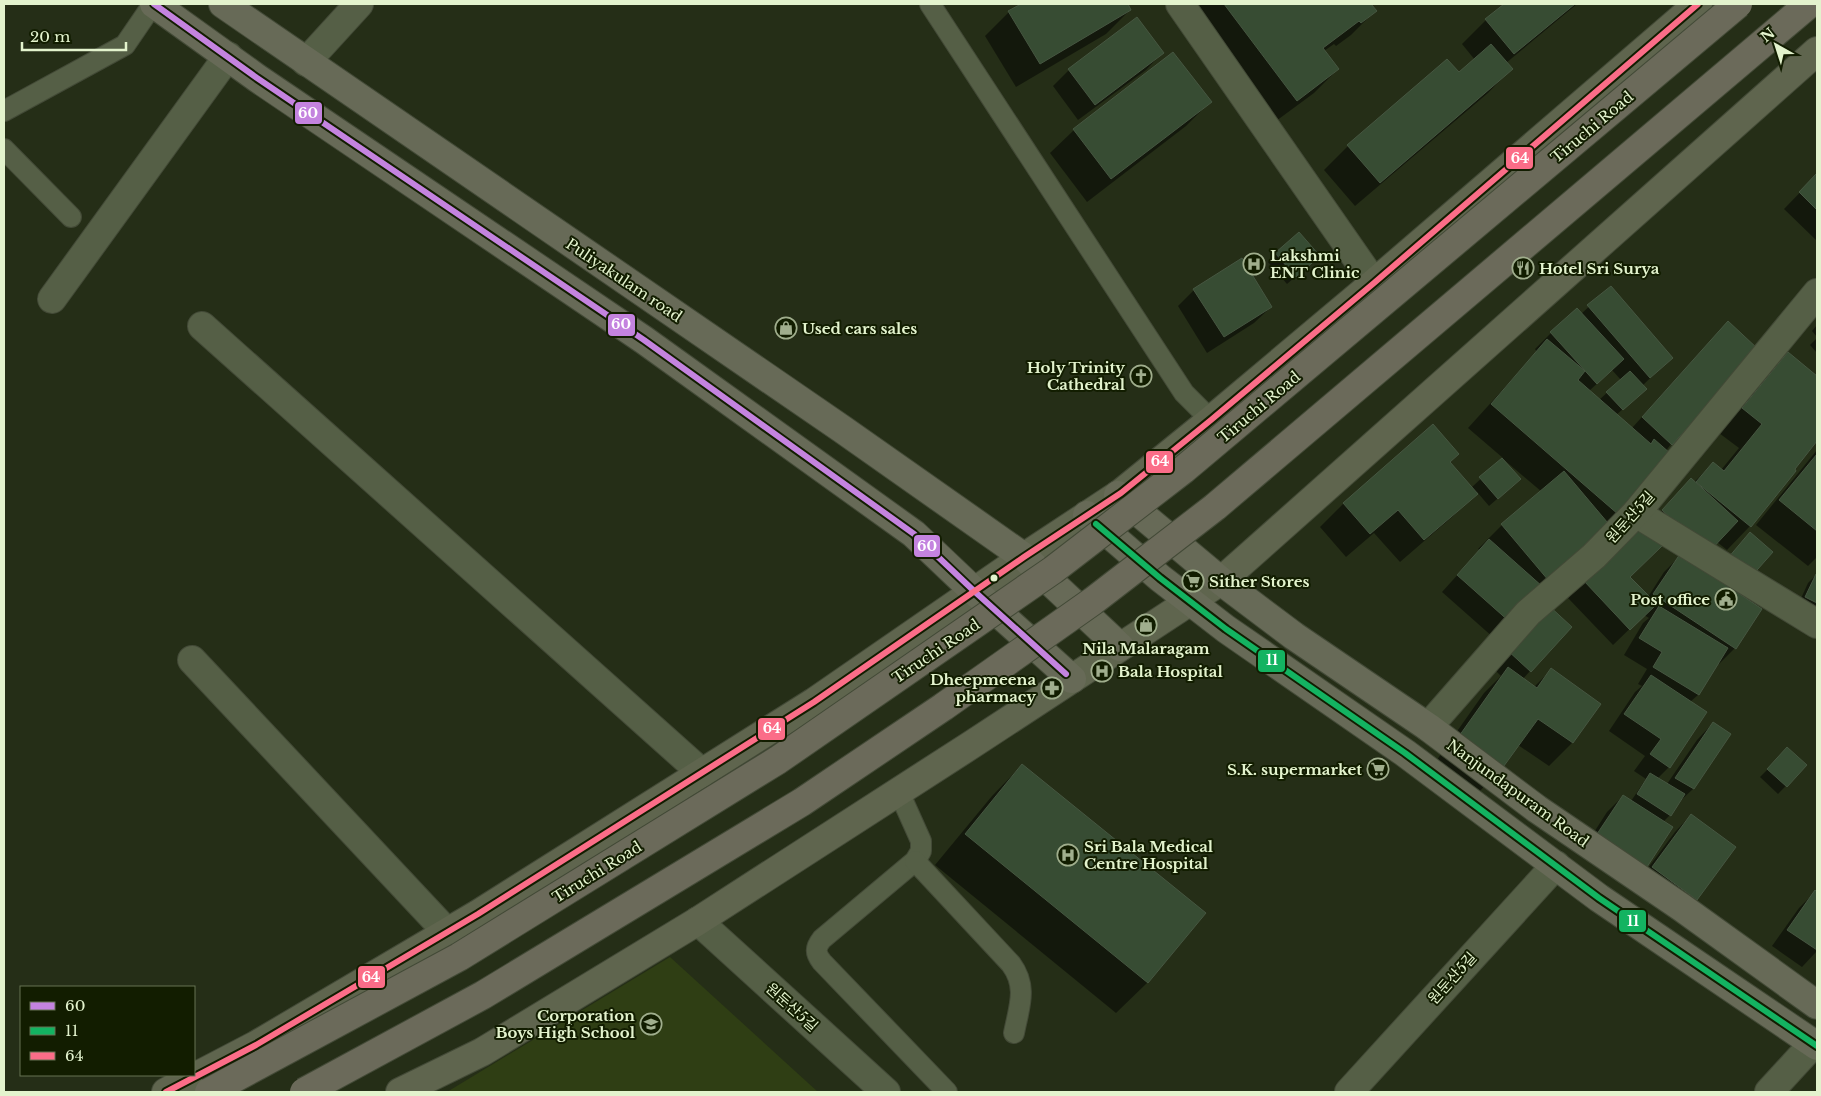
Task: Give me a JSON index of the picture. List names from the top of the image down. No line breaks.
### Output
{"streets":{"highway":["Tiruchi Road"],"main road":["Puliyakulam road","Nanjundapuram Road"],"street":["원둔산5길"]},"crossings":[["원둔산5길","Nanjundapuram Road"]],"places":{"hospital":["Lakshmi ENT Clinic","Bala Hospital","Sri Bala Medical Centre Hospital"],"restaurant":["Hotel Sri Surya"],"shop":["Used cars sales","Nila Malaragam"],"church":["Holy Trinity Cathedral"],"supermarket":["Sither Stores","S.K. supermarket"],"public building":["Post office"],"pharmacy":["Dheepmeena pharmacy"],"school or university":["Corporation Boys High School"]},"lines":["transit line 60","transit line 64","transit line 11"],"legend":["60","11","64"],"scale_bar":"20 m","north":"top left"}
